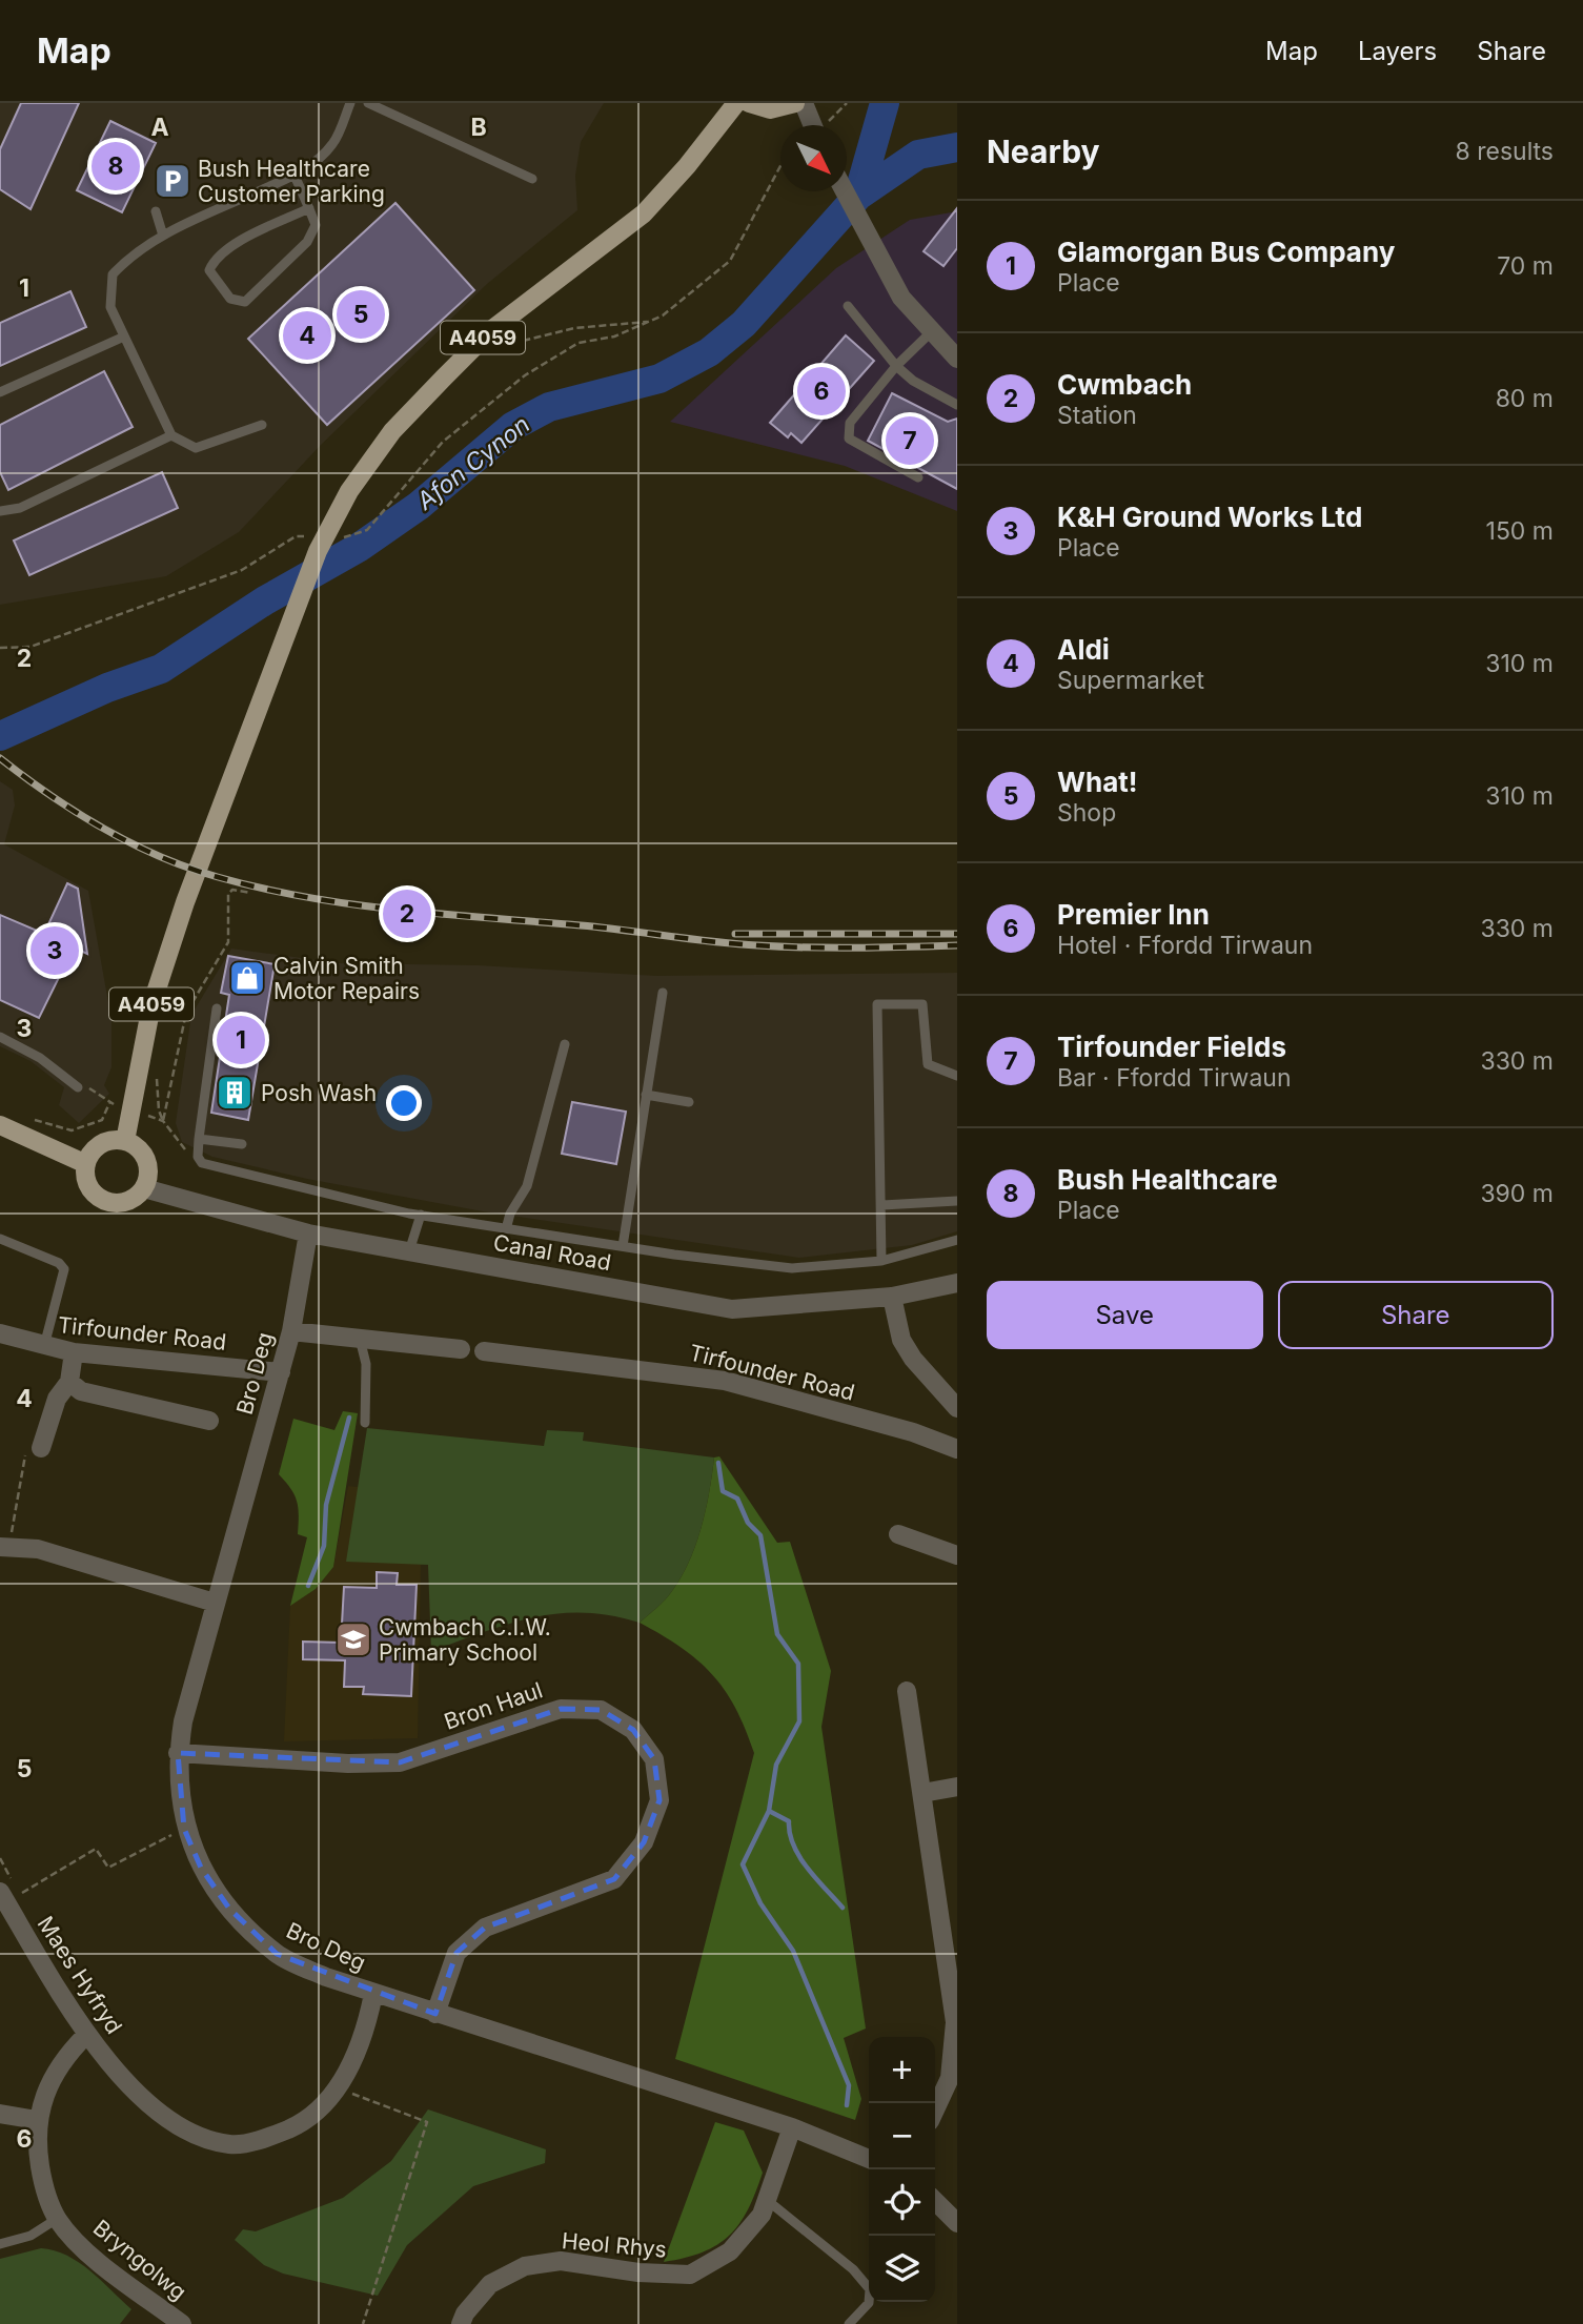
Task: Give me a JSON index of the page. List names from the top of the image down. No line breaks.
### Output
{"streets":{"main road":["A4059"],"street":["Canal Road","Tirfounder Road","Bro Deg","Bron Haul","Maes Hyfryd","Heol Rhys","Bryngolwg"]},"crossings":[["A4059","Canal Road"],["Canal Road","Bro Deg"],["Tirfounder Road","Bro Deg"],["Bro Deg","Bron Haul"],["Bro Deg","Maes Hyfryd"],["Bro Deg","Heol Rhys"],["Maes Hyfryd","Bryngolwg"]],"water":["Afon Cynon"],"places":{"parking":["Bush Healthcare Customer Parking"],"shop":["Calvin Smith Motor Repairs"],"building":["Posh Wash"],"school or university":["Cwmbach C.I.W. Primary School"]},"north":"bottom right","page":{"header":"Map","nav":["Map","Layers","Share"],"heading":["Nearby","8 results"],"pins":["8","5","4","6","7","2","3","1"],"list":[{"mark":"1","name":"Glamorgan Bus Company","note":"Place","value":"70 m"},{"mark":"2","name":"Cwmbach","note":"Station","value":"80 m"},{"mark":"3","name":"K&H Ground Works Ltd","note":"Place","value":"150 m"},{"mark":"4","name":"Aldi","note":"Supermarket","value":"310 m"},{"mark":"5","name":"What!","note":"Shop","value":"310 m"},{"mark":"6","name":"Premier Inn","note":"Hotel · Ffordd Tirwaun","value":"330 m"},{"mark":"7","name":"Tirfounder Fields","note":"Bar · Ffordd Tirwaun","value":"330 m"},{"mark":"8","name":"Bush Healthcare","note":"Place","value":"390 m"}],"buttons":["Save","Share"],"map_buttons":["+","−"]},"grid":{"columns":["A","B"],"rows":["1","2","3","4","5","6"]}}
